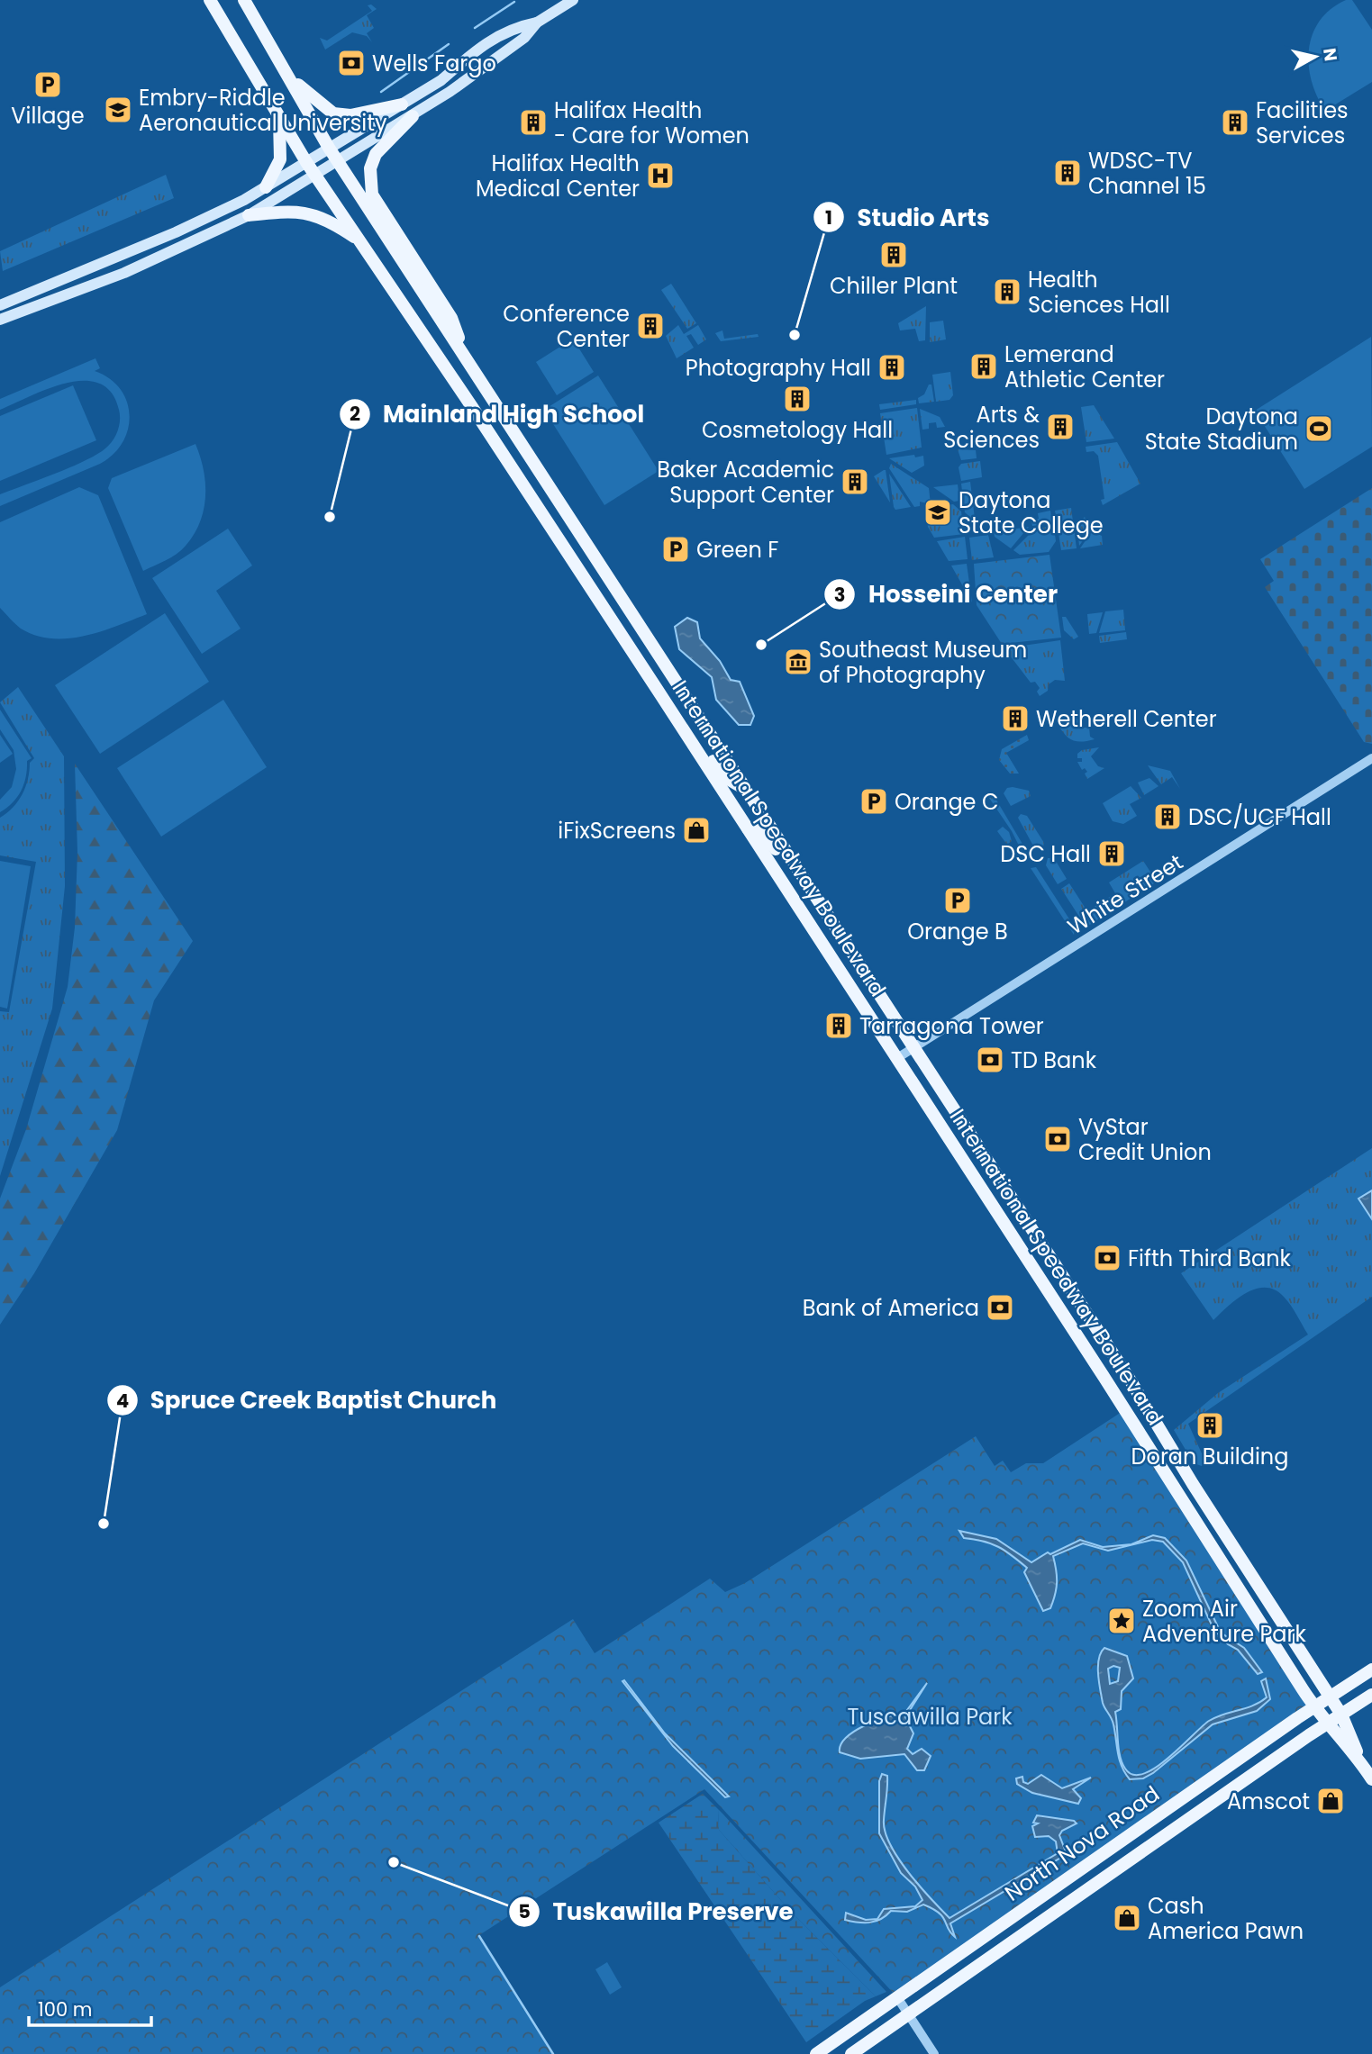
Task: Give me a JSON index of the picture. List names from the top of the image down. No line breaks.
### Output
{"streets":{"main road":["International Speedway Boulevard","North Nova Road"],"street":["White Street"]},"crossings":[["International Speedway Boulevard","White Street"],["International Speedway Boulevard","North Nova Road"]],"parks":["Tuscawilla Park"],"places":{"bank":["Wells Fargo","TD Bank","VyStar Credit Union","Fifth Third Bank","Bank of America"],"parking":["Village","Green F","Orange C","Orange B"],"school or university":["Embry-Riddle Aeronautical University","Daytona State College"],"building":["Halifax Health - Care for Women","Facilities Services","WDSC-TV Channel 15","Chiller Plant","Health Sciences Hall","Conference Center","Lemerand Athletic Center","Photography Hall","Cosmetology Hall","Arts & Sciences","Baker Academic Support Center","Wetherell Center","DSC/UCF Hall","DSC Hall","Tarragona Tower","Doran Building"],"hospital":["Halifax Health Medical Center"],"other":["Studio Arts","Mainland High School","Hosseini Center","Spruce Creek Baptist Church","Tuskawilla Preserve"],"sports":["Daytona State Stadium"],"museum":["Southeast Museum of Photography"],"shop":["iFixScreens","Amscot","Cash America Pawn"],"place":["Zoom Air Adventure Park"]},"scale_bar":"100 m","north":"right"}
